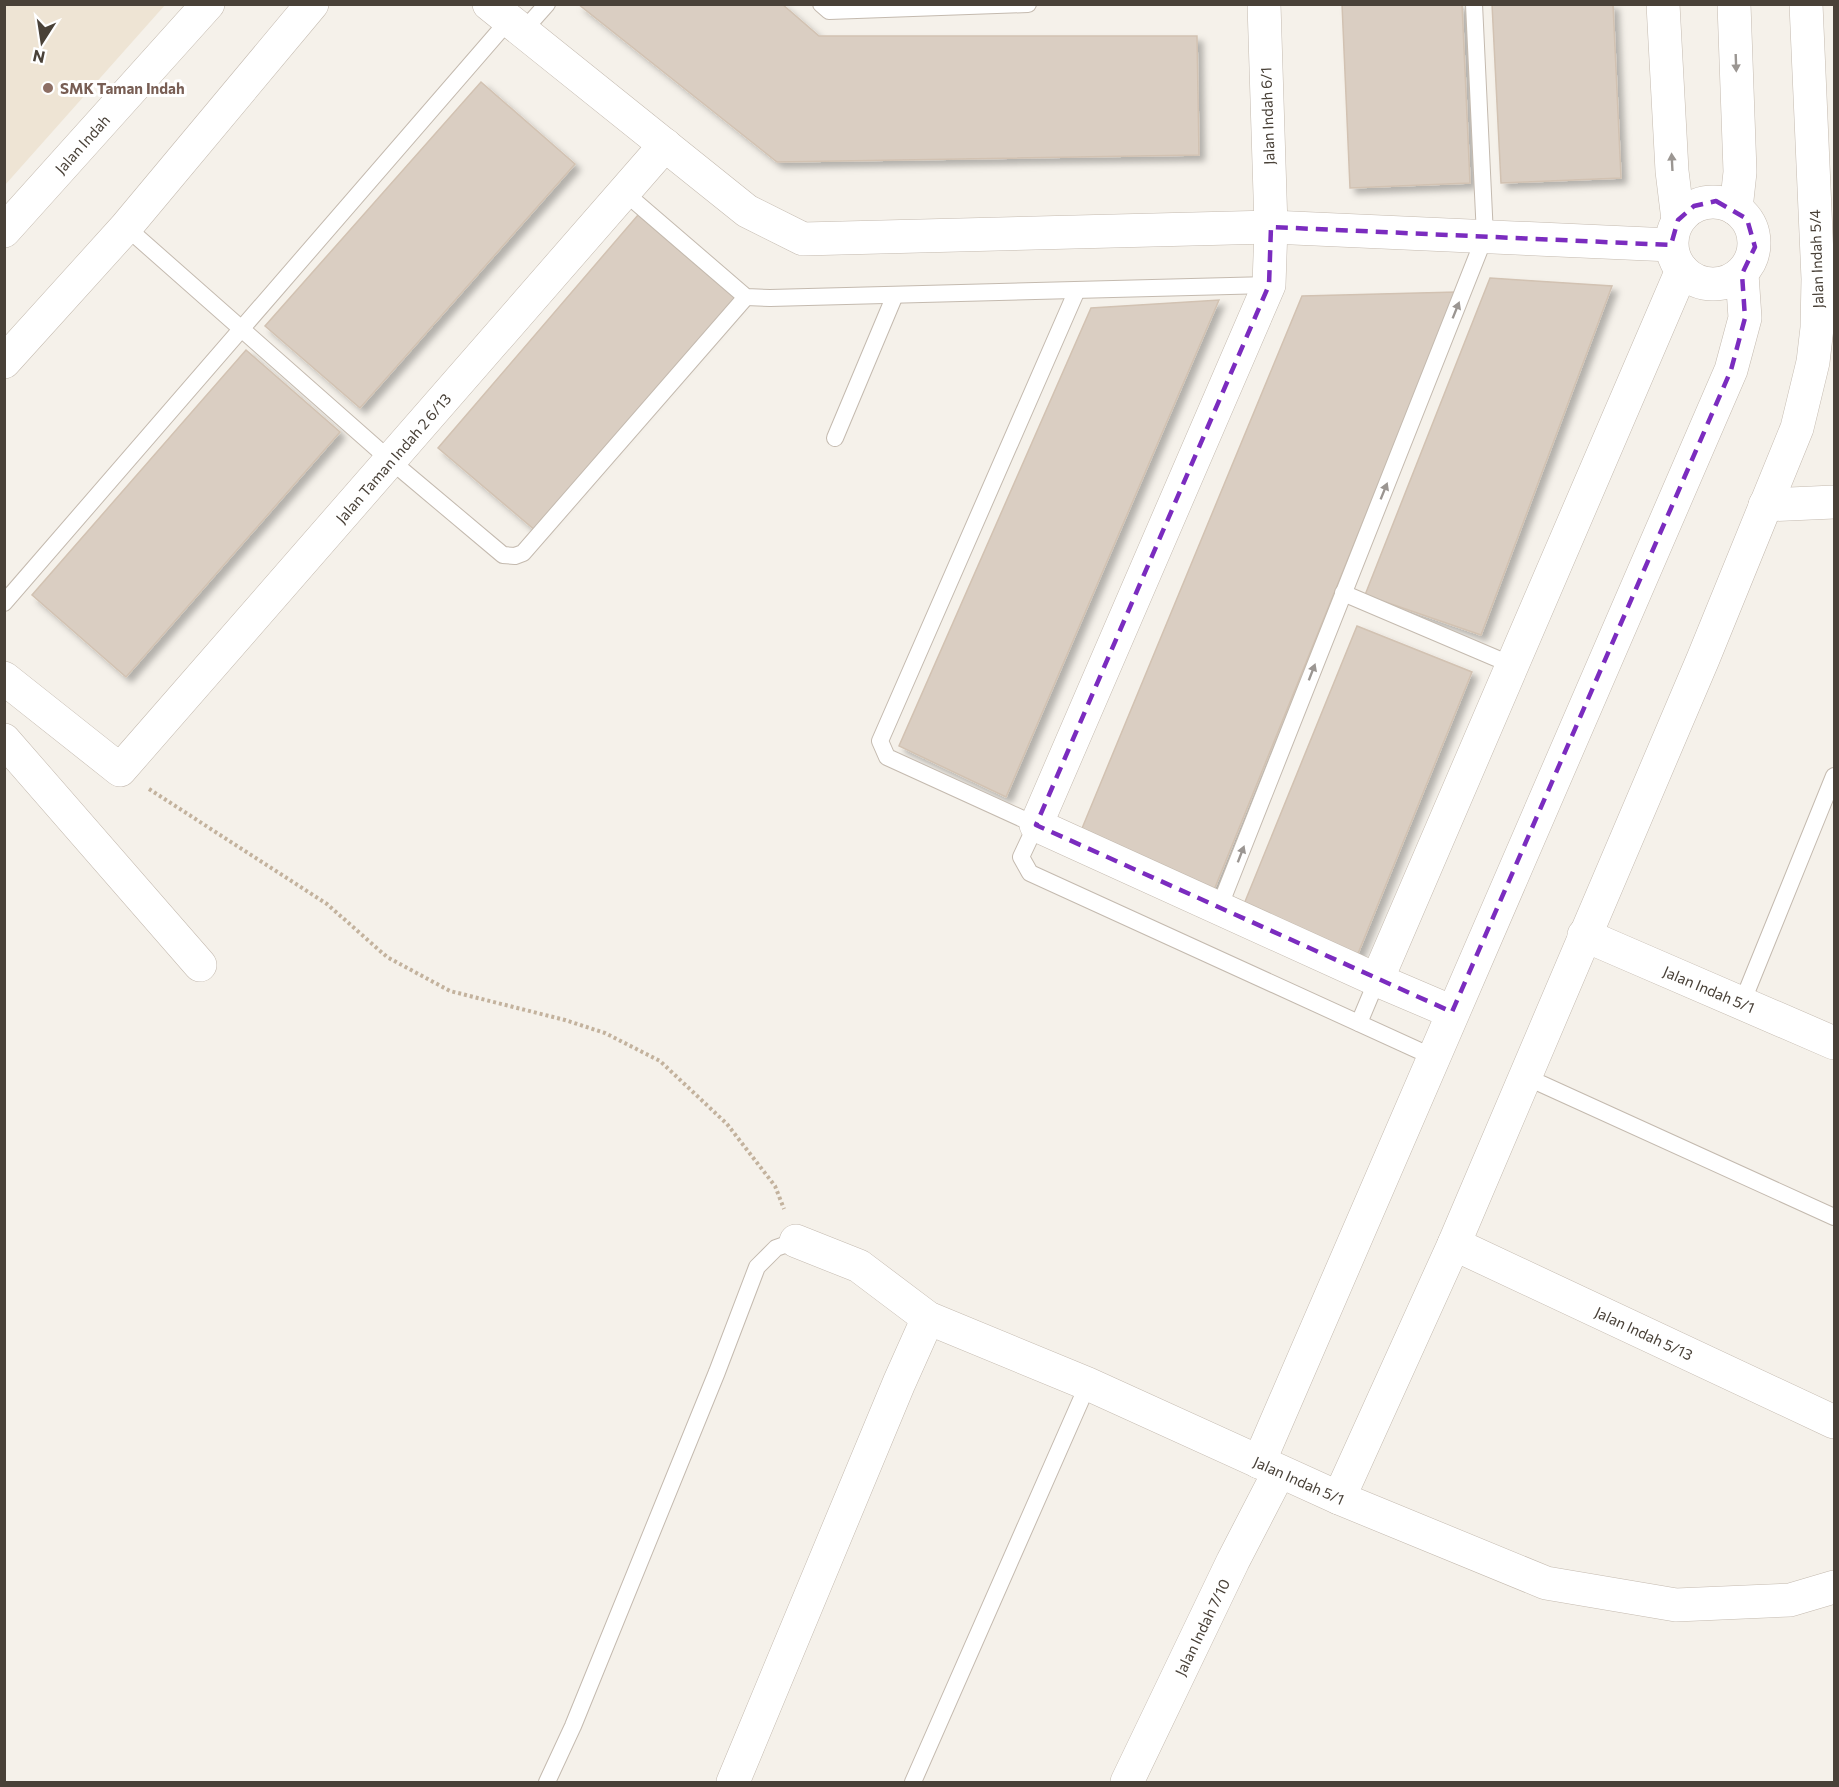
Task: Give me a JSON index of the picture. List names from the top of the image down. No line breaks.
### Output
{"streets":{"street":["Jalan Indah 6/1","Jalan Indah","Jalan Indah 5/4","Jalan Taman Indah 2 6/13","Jalan Indah 5/1","Jalan Indah 5/13","Jalan Indah 7/10"]},"crossings":[["Jalan Indah 5/4","Jalan Indah 5/1"],["Jalan Indah 5/4","Jalan Indah 5/13"],["Jalan Indah 5/1","Jalan Indah 7/10"]],"places":["SMK Taman Indah"],"north":"bottom"}
